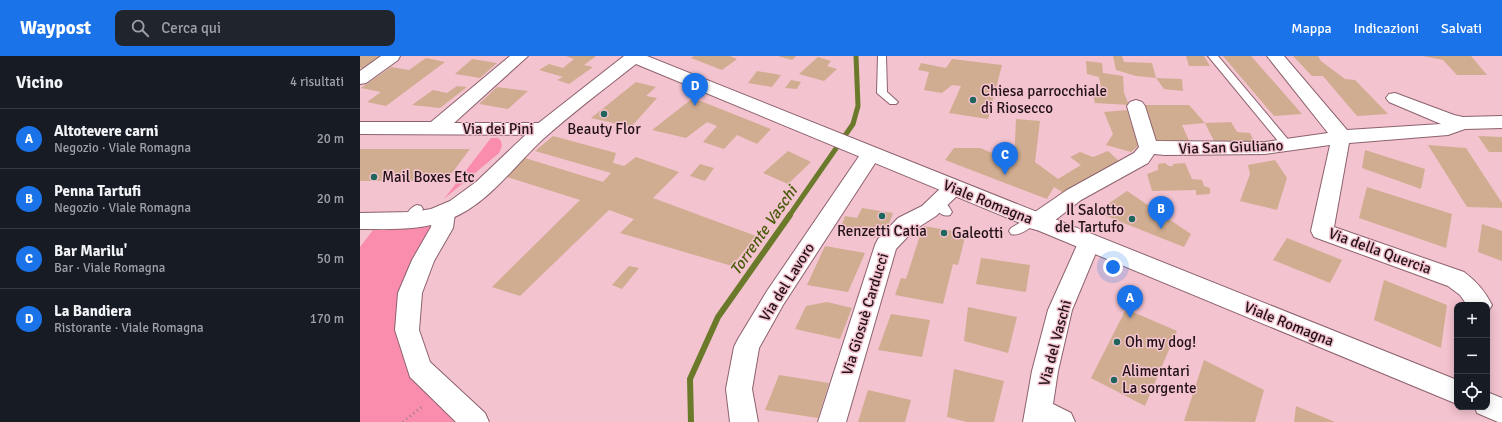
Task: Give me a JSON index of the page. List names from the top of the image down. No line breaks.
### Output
{"streets":{"street":["Via dei Pini","Via San Giuliano","Viale Romagna","Via della Quercia","Via del Lavoro","Via Giosuè Carducci","Via del Vaschi"]},"crossings":[["Via dei Pini","Viale Romagna"],["Via San Giuliano","Via della Quercia"],["Viale Romagna","Via del Lavoro"],["Viale Romagna","Via Giosuè Carducci"],["Viale Romagna","Via del Vaschi"]],"water":["Torrente Vaschi"],"places":["Chiesa parrocchiale di Riosecco","Beauty Flor","Mail Boxes Etc","Renzetti Catia","Il Salotto del Tartufo","Galeotti","Oh my dog!","Alimentari La sorgente"],"page":{"header":"Waypost","search":"Cerca qui","nav":["Mappa","Indicazioni","Salvati"],"heading":["Vicino","4 risultati"],"pins":["D","C","B","A"],"list":[{"mark":"A","name":"Altotevere carni","note":"Negozio · Viale Romagna","value":"20 m"},{"mark":"B","name":"Penna Tartufi","note":"Negozio · Viale Romagna","value":"20 m"},{"mark":"C","name":"Bar Marilu'","note":"Bar · Viale Romagna","value":"50 m"},{"mark":"D","name":"La Bandiera","note":"Ristorante · Viale Romagna","value":"170 m"}],"map_buttons":["+","−"]}}
